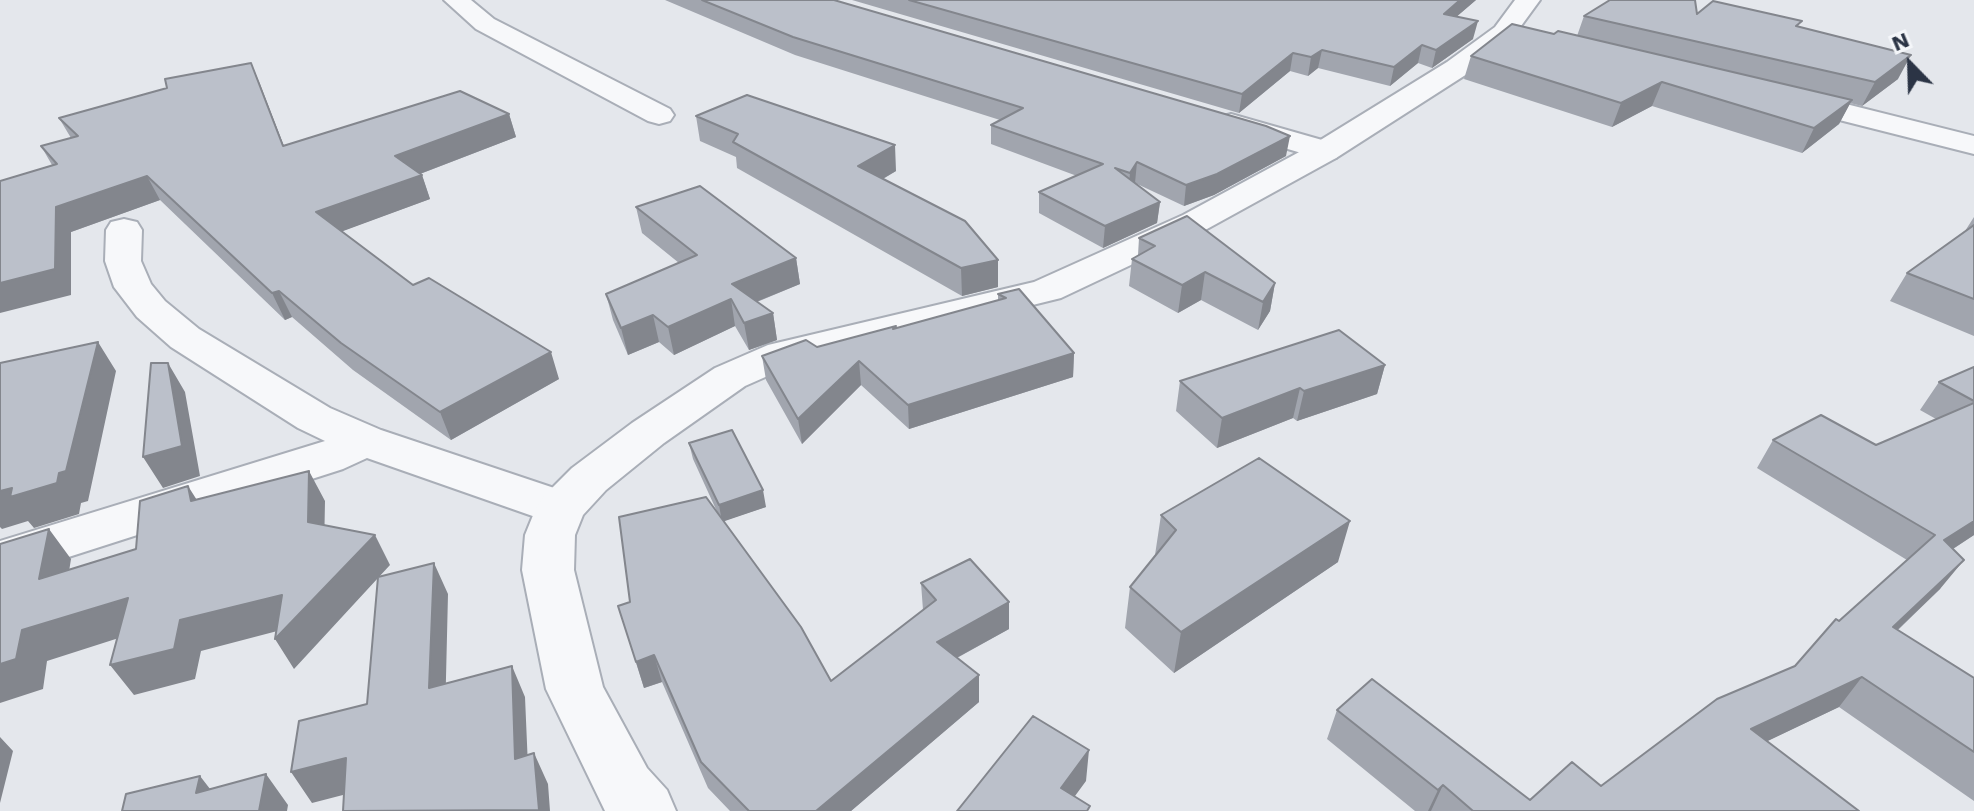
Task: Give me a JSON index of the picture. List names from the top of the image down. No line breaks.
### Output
{"north":"top left"}
